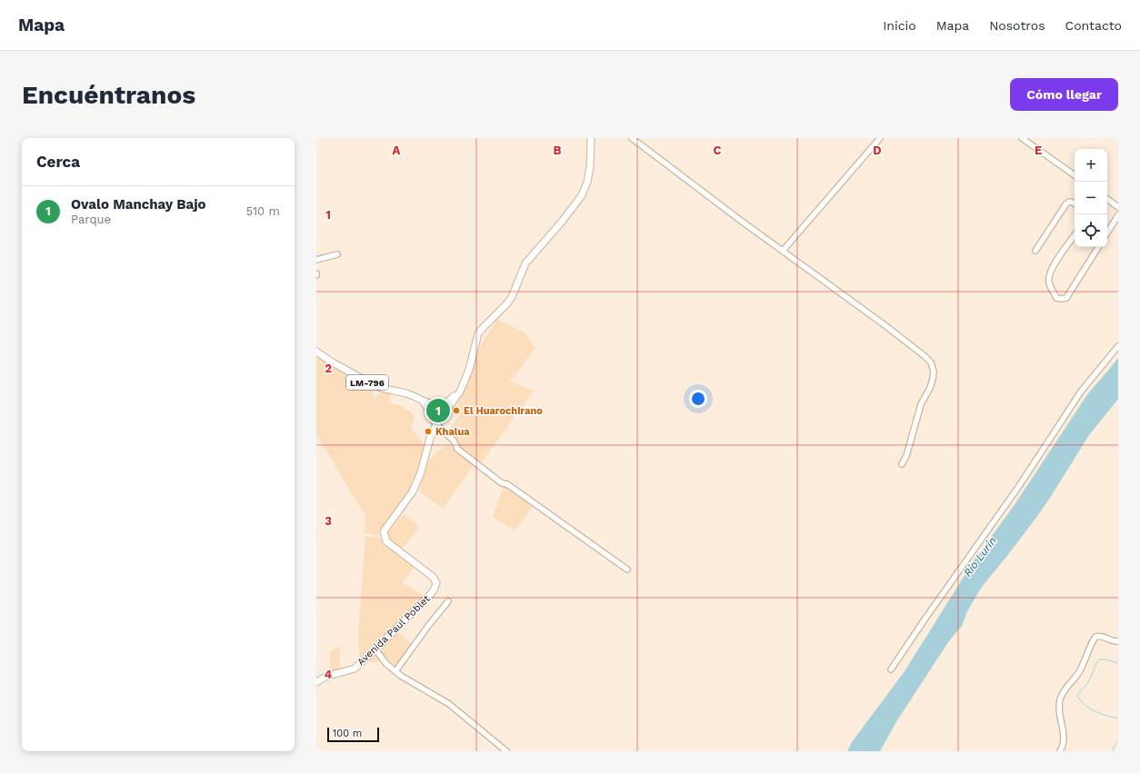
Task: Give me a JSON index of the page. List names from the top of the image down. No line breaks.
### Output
{"streets":{"main road":["LM-796","Avenida Paul Poblet"]},"crossings":[["LM-796","Avenida Paul Poblet"]],"water":["Río Lurín"],"places":["El Huarochirano","Khalua"],"scale_bar":"100 m","page":{"header":"Mapa","nav":["Inicio","Mapa","Nosotros","Contacto"],"buttons":"Cómo llegar","title":"Encuéntranos","heading":"Cerca","map_buttons":["+","−"],"list":[{"mark":"1","name":"Ovalo Manchay Bajo","note":"Parque","value":"510 m"}],"pins":"1","scale":"100 m"},"grid":{"columns":["A","B","C","D","E"],"rows":["1","2","3","4"]}}
